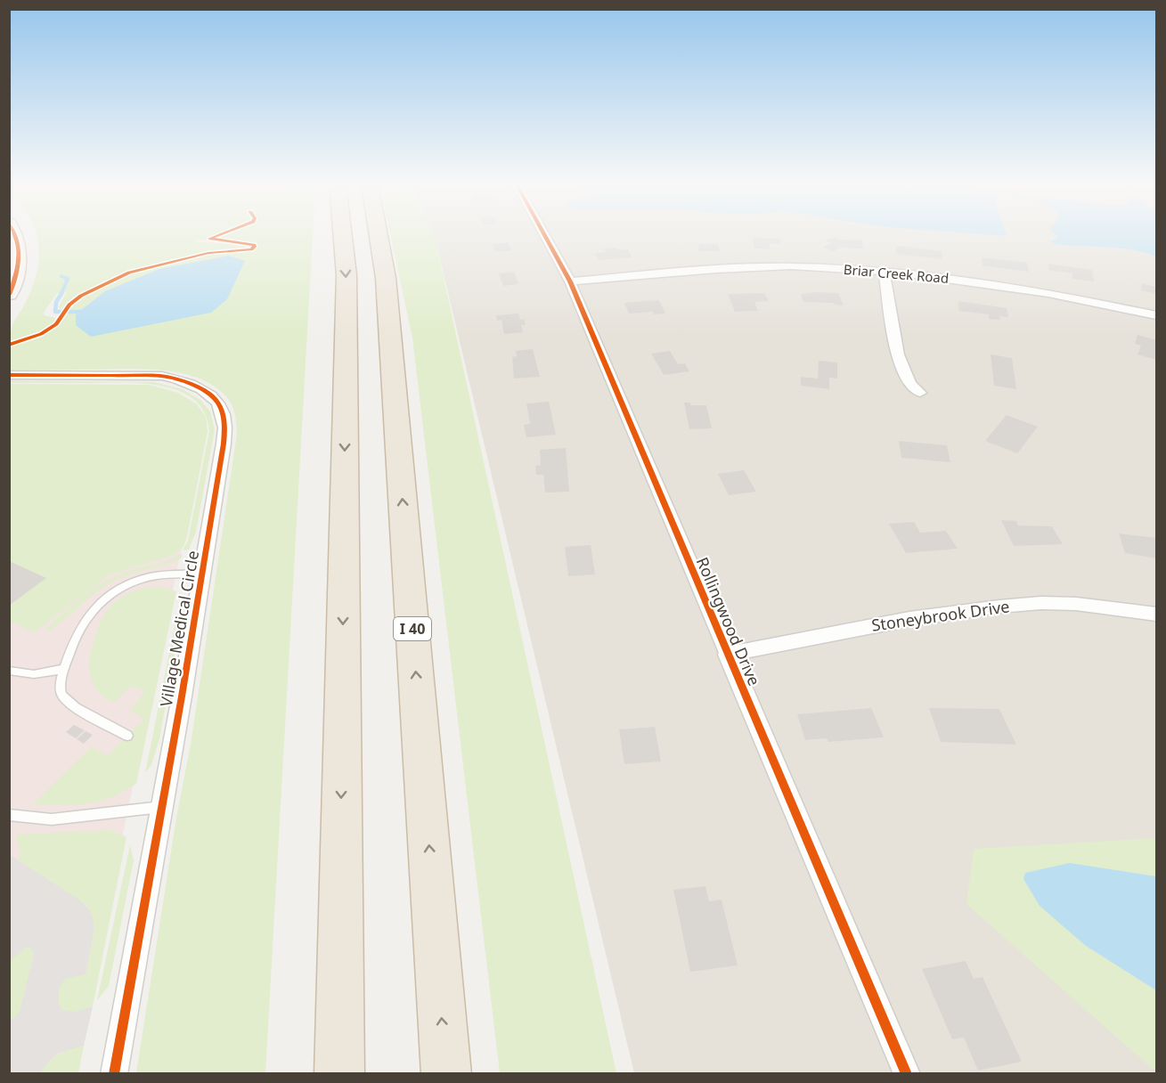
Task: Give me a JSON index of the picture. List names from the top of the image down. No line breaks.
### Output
{"streets":{"highway":["I 40"],"street":["Briar Creek Road","Stoneybrook Drive","Rollingwood Drive","Village Medical Circle"]},"crossings":[["Briar Creek Road","Rollingwood Drive"],["Stoneybrook Drive","Rollingwood Drive"]]}
